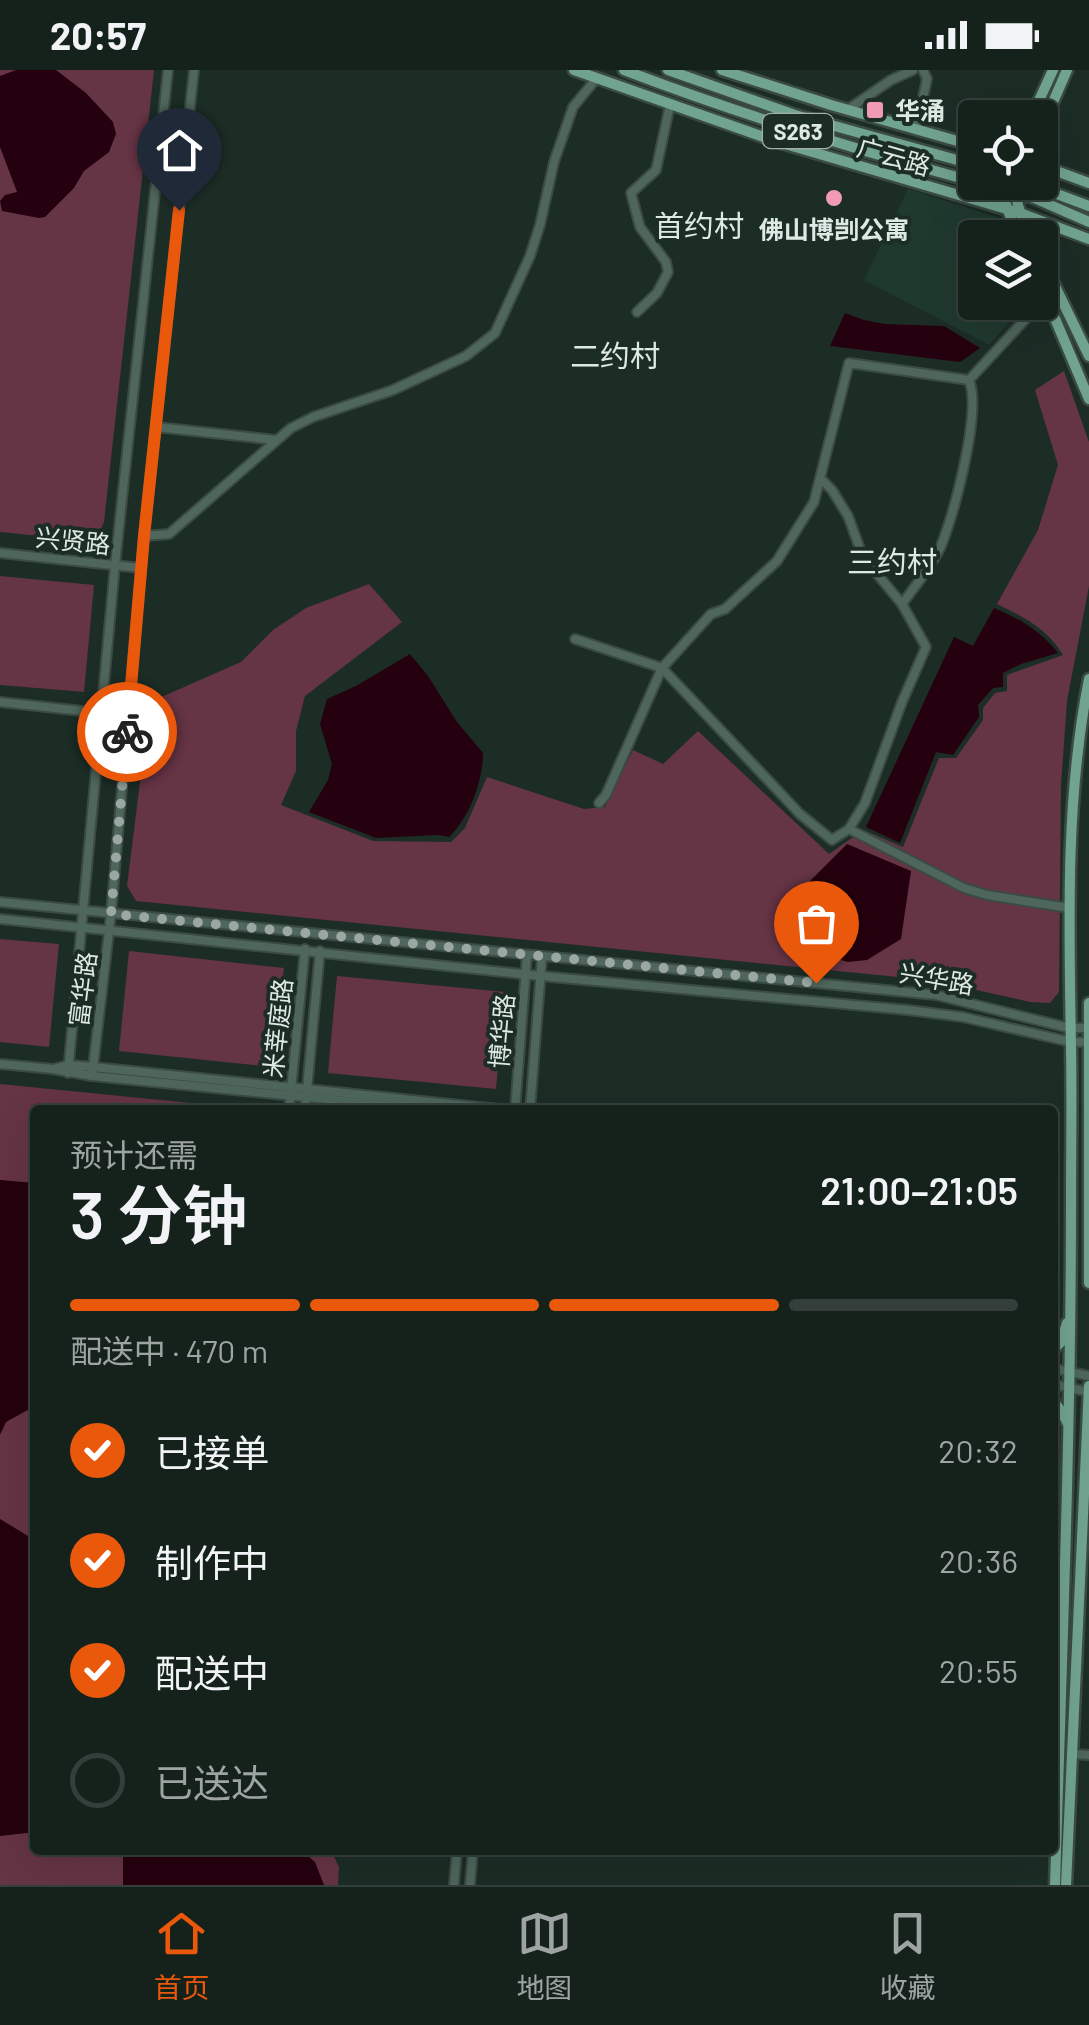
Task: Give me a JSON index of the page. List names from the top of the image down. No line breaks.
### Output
{"streets":{"main road":["S263","广云路"],"street":["兴贤路","兴华路","富华路","米莘庭路","博华路"]},"crossings":[["兴贤路","富华路"],["兴华路","富华路"],["兴华路","米莘庭路"],["兴华路","博华路"]],"districts":["首约村","二约村","三约村"],"places":{"transit":["华涌"],"other":["佛山博剀公寓"]},"page":{"status":"20:57","heading":["3 分钟","预计还需","21:00–21:05"],"bar":"配送中 · 470 m","list":[["已接单","20:32"],["制作中","20:36"],["配送中","20:55"],"已送达"],"tabs":["首页","地图","收藏"]}}
